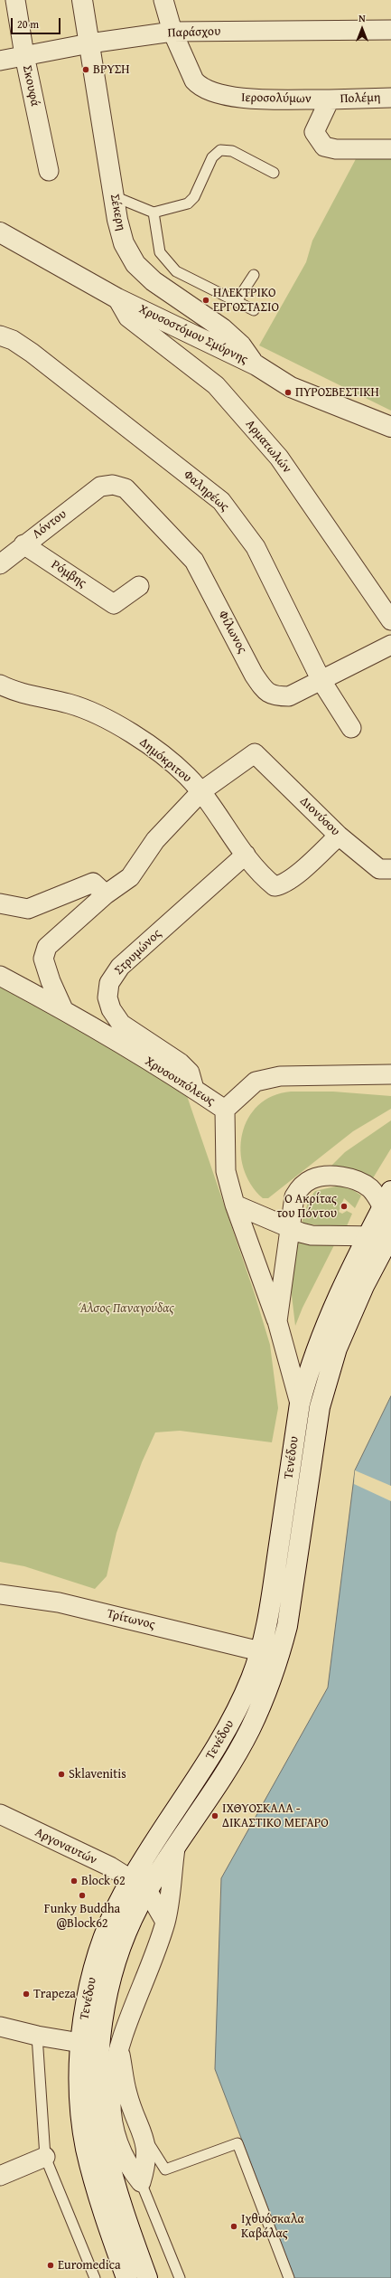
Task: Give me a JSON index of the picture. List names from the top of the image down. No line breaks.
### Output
{"streets":{"main road":["Σέκερη","Χρυσοστόμου Σμύρνης","Τενέδου"],"street":["Παράσχου","Σκουφά","Ιεροσολύμων","Πολέμη","Αρματωλών","Φαληρέως","Λόντου","Ρόμβης","Φίλωνος","Δημόκριτου","Διονύσου","Στρυμώνος","Χρυσουπόλεως","Τρίτωνος","Αργοναυτών"]},"crossings":[["Παράσχου","Σκουφά"],["Παράσχου","Ιεροσολύμων"],["Παράσχου","Σέκερη"],["Ιεροσολύμων","Πολέμη"],["Σέκερη","Χρυσοστόμου Σμύρνης"],["Χρυσοστόμου Σμύρνης","Αρματωλών"],["Φαληρέως","Φίλωνος"],["Λόντου","Ρόμβης"],["Λόντου","Φίλωνος"],["Δημόκριτου","Διονύσου"],["Δημόκριτου","Στρυμώνος"],["Στρυμώνος","Χρυσουπόλεως"],["Χρυσουπόλεως","Τενέδου"],["Τενέδου","Τρίτωνος"],["Τενέδου","Αργοναυτών"]],"parks":["Άλσος Παναγούδας"],"places":["ΒΡΥΣΗ","ΗΛΕΚΤΡΙΚΟ ΕΡΓΟΣΤΑΣΙΟ","ΠΥΡΟΣΒΕΣΤΙΚΗ","Ο Ακρίτας του Πόντου","Sklavenitis","ΙΧΘΥΟΣΚΑΛΑ - ΔΙΚΑΣΤΙΚΟ ΜΕΓΑΡΟ","Block 62","Funky Buddha @Block62","Trapeza","Ιχθυόσκαλα Καβάλας","Euromedica"],"scale_bar":"20 m","north":"top"}
